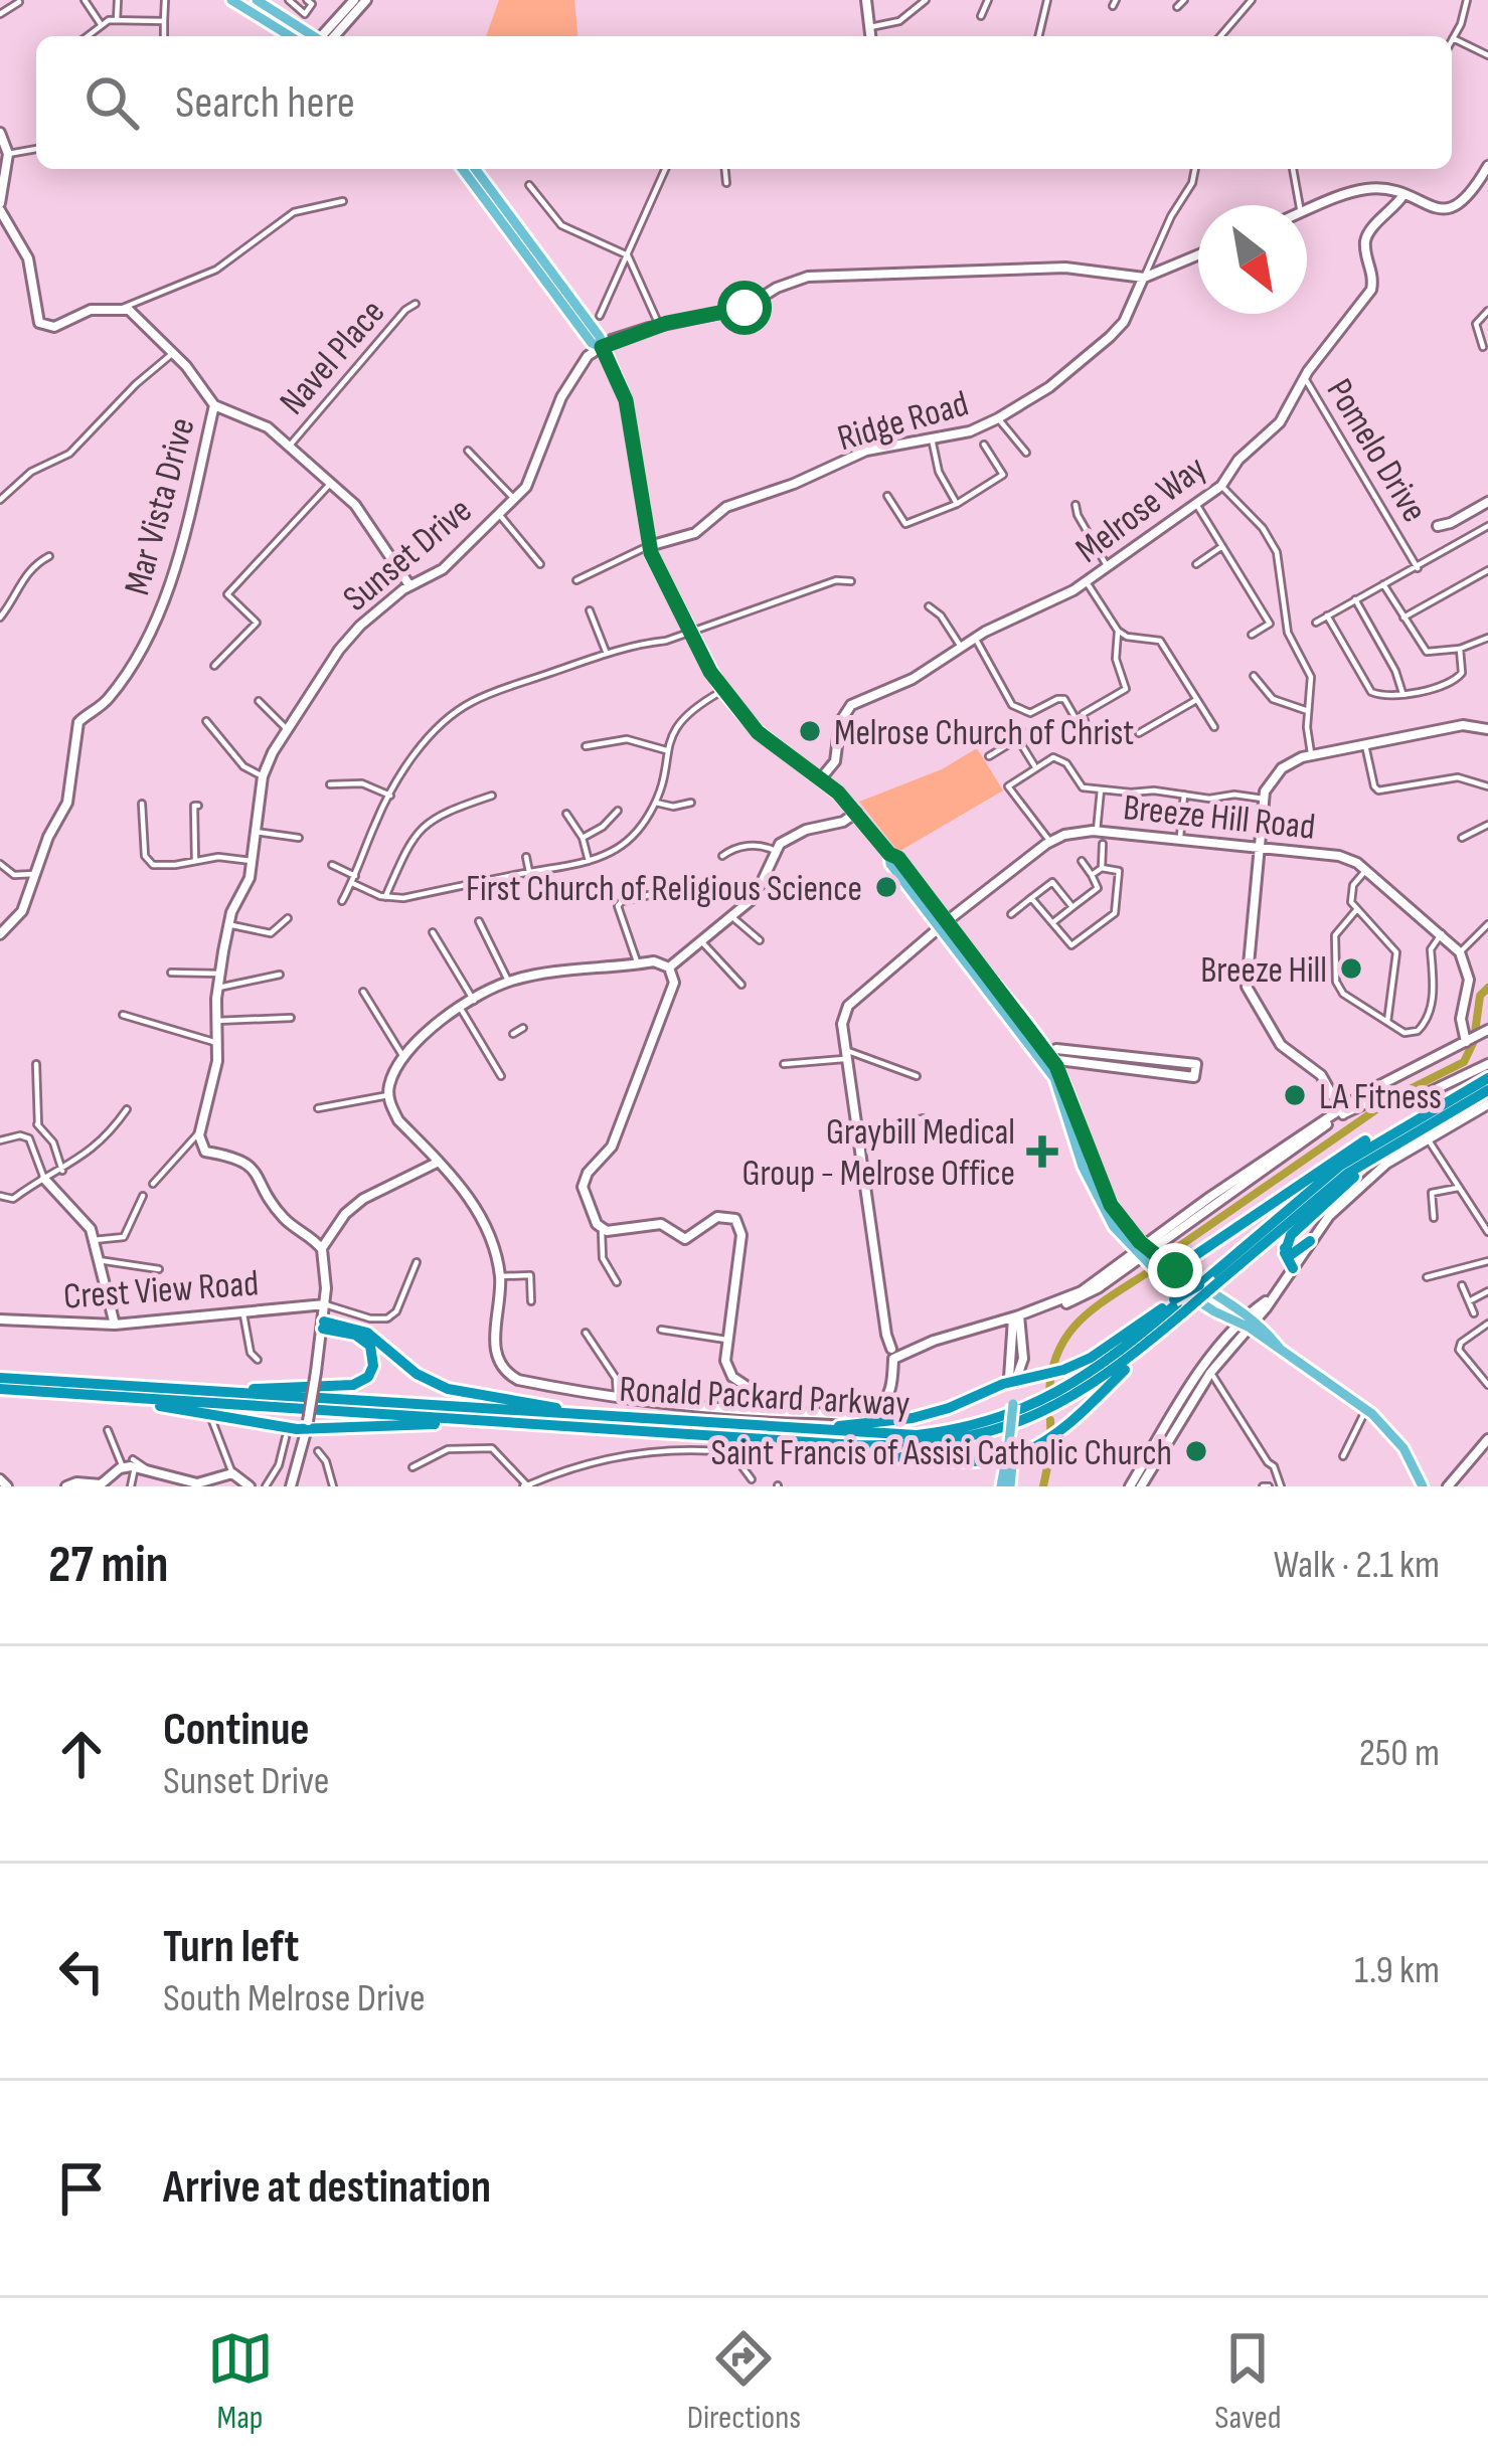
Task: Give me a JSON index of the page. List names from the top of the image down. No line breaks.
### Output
{"streets":{"highway":["Ronald Packard Parkway"],"street":["Navel Place","Ridge Road","Pomelo Drive","Mar Vista Drive","Melrose Way","Sunset Drive","Breeze Hill Road","Crest View Road"]},"crossings":[["Pomelo Drive","Melrose Way"]],"places":{"other":["Melrose Church of Christ","First Church of Religious Science","Breeze Hill","LA Fitness","Saint Francis of Assisi Catholic Church"],"health":["Graybill Medical Group - Melrose Office"]},"north":"bottom right","page":{"search":"Search here","heading":["27 min","Walk · 2.1 km"],"list":[["Continue","Sunset Drive","250 m"],["Turn left","South Melrose Drive","1.9 km"],"Arrive at destination"],"nav":["Map","Directions","Saved"]}}
